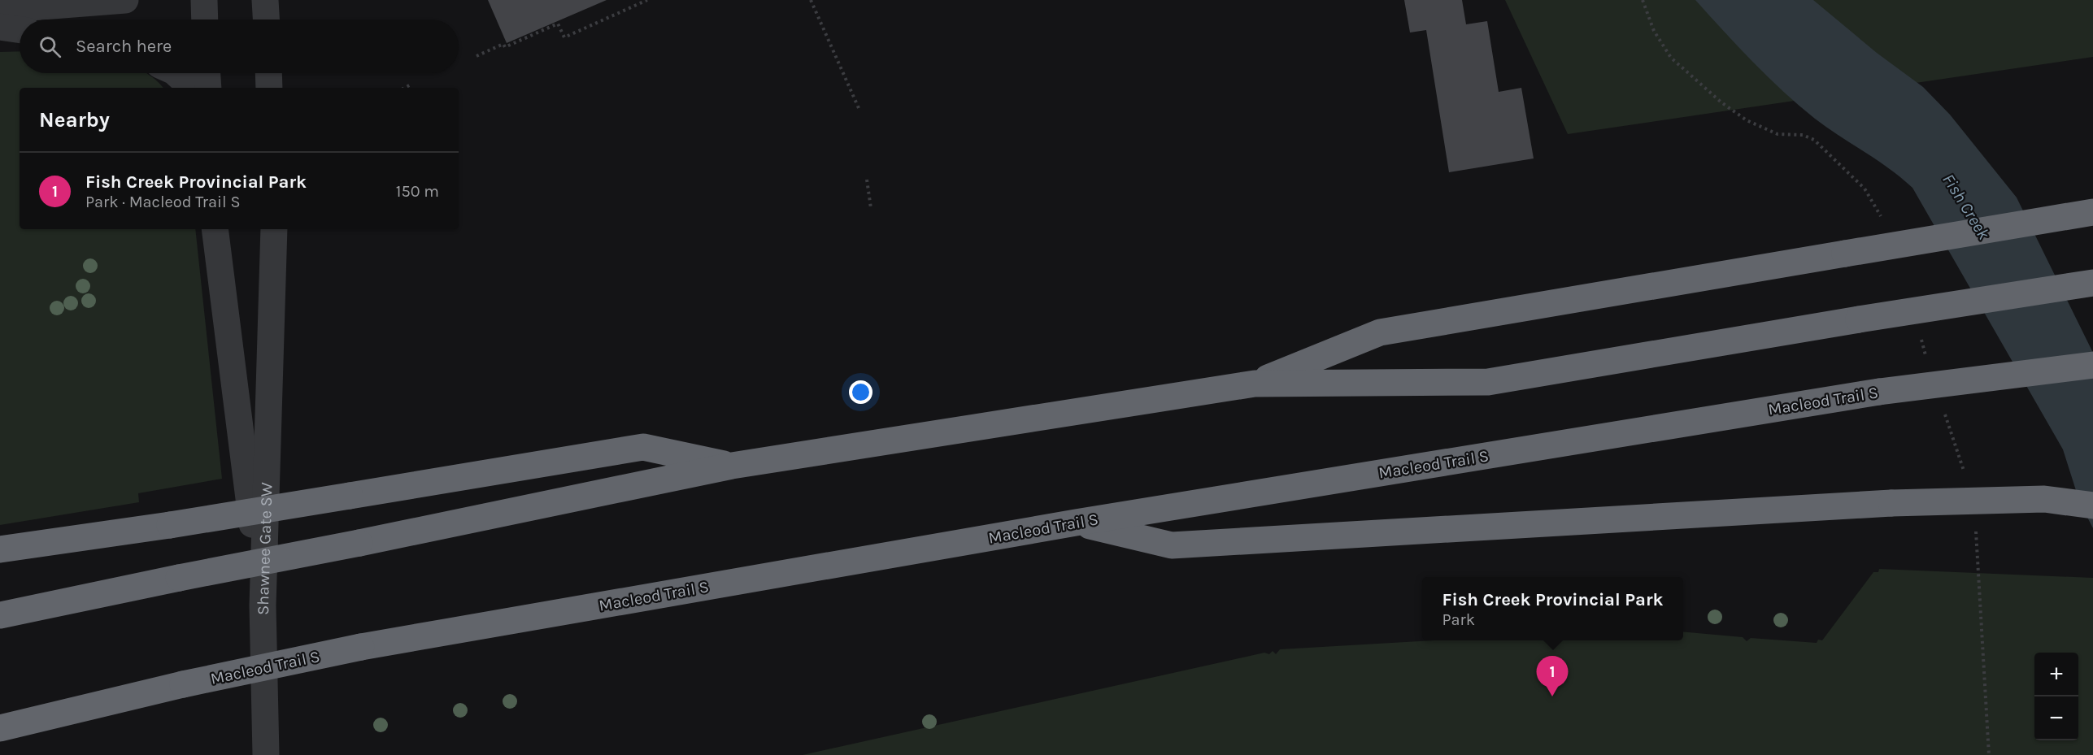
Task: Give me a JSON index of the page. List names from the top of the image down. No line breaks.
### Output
{"streets":{"highway":["Macleod Trail S"],"street":["Shawnee Gate SW"]},"water":["Fish Creek"],"page":{"search":"Search here","heading":"Nearby","list":[{"mark":"1","name":"Fish Creek Provincial Park","note":"Park · Macleod Trail S","value":"150 m"}],"popup":["Fish Creek Provincial Park","Park"],"map_buttons":["+","−"],"pins":"1"}}
